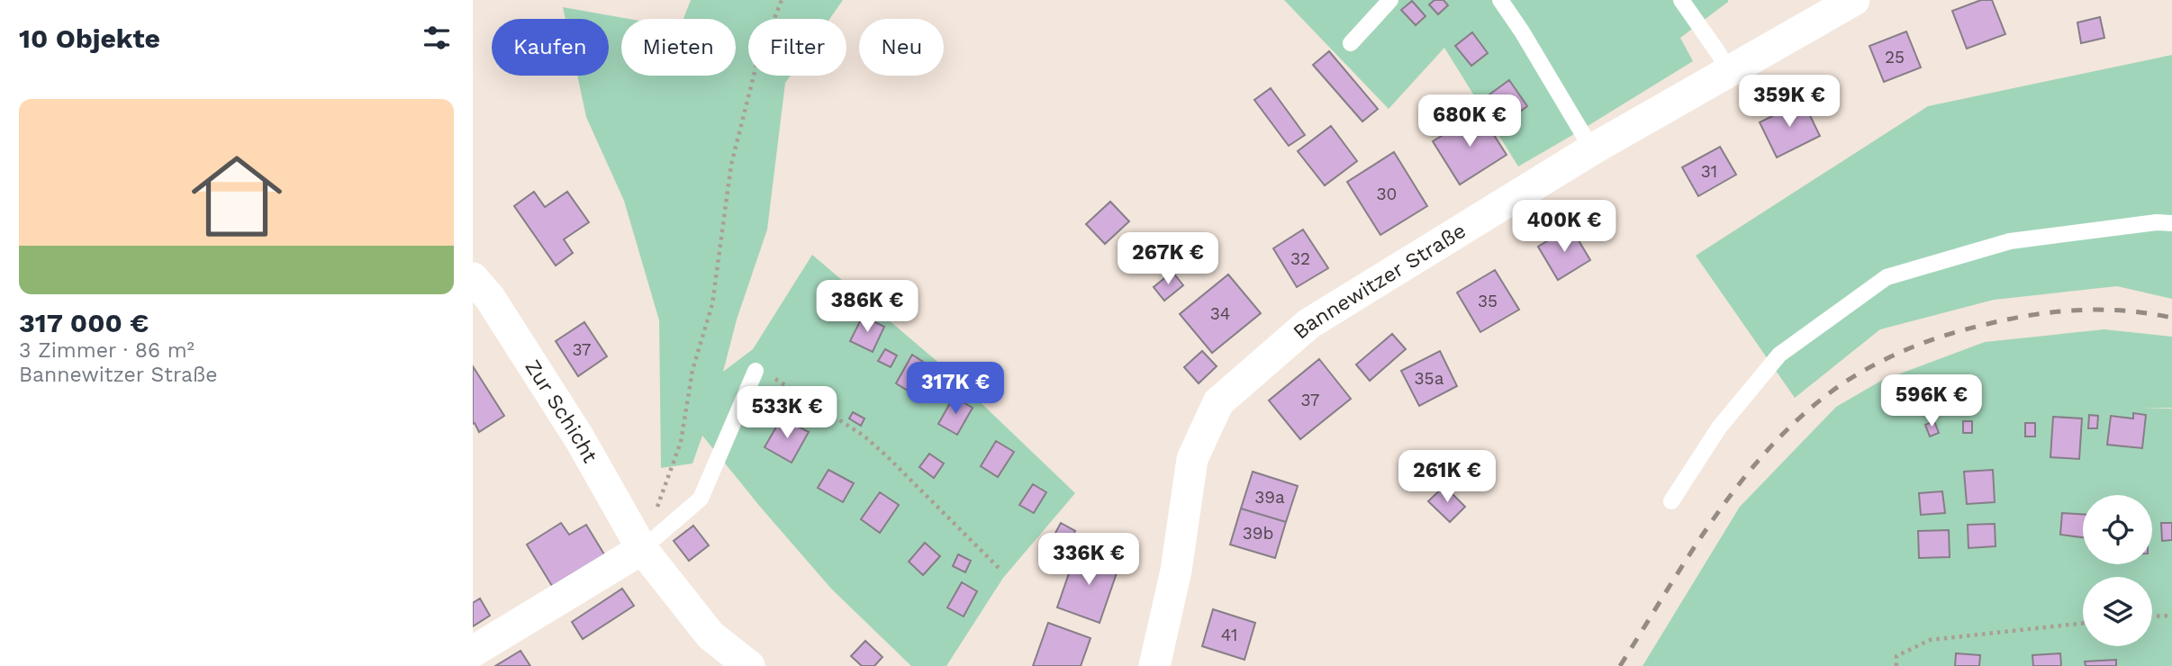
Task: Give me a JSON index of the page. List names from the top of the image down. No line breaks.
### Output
{"streets":{"street":["Bannewitzer Straße","Zur Schicht"]},"house_numbers":["25","31","30","32","35","34","37","35a","37","39a","39b","41"],"page":{"heading":"10 Objekte","chip":["Kaufen","Mieten","Filter","Neu"],"price":["359K €","680K €","400K €","267K €","386K €","317K €","596K €","533K €","261K €","336K €"],"list":[{"name":"317 000 €","note":"3 Zimmer · 86 m² · Bannewitzer Straße"}]}}
